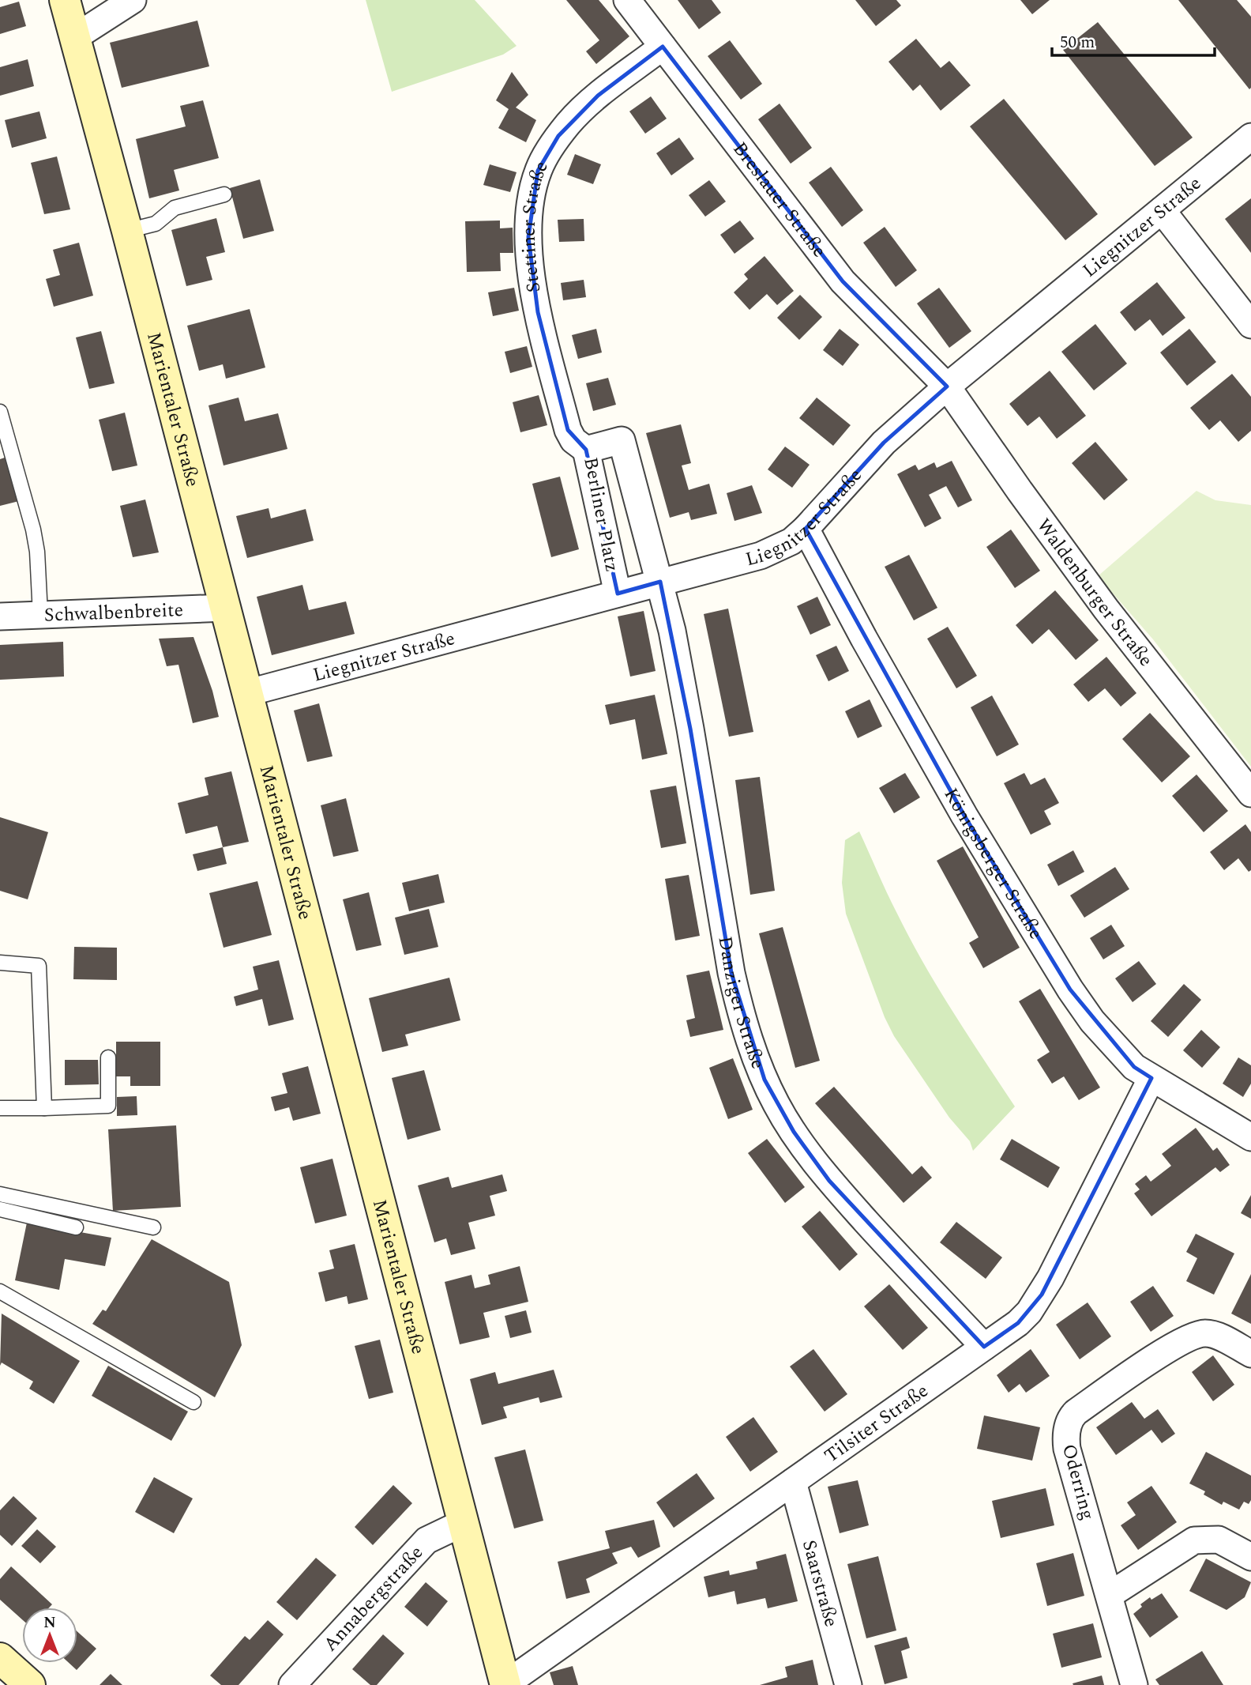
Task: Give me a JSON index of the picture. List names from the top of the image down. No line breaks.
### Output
{"streets":{"main road":["Marientaler Straße"],"street":["Breslauer Straße","Liegnitzer Straße","Stettiner Straße","Berliner Platz","Waldenburger Straße","Schwalbenbreite","Königsberger Straße","Danziger Straße","Tilsiter Straße","Oderring","Saarstraße","Annabergstraße"]},"crossings":[["Breslauer Straße","Liegnitzer Straße"],["Breslauer Straße","Stettiner Straße"],["Breslauer Straße","Waldenburger Straße"],["Liegnitzer Straße","Marientaler Straße"],["Liegnitzer Straße","Berliner Platz"],["Liegnitzer Straße","Waldenburger Straße"],["Liegnitzer Straße","Königsberger Straße"],["Liegnitzer Straße","Danziger Straße"],["Stettiner Straße","Berliner Platz"],["Marientaler Straße","Schwalbenbreite"],["Marientaler Straße","Tilsiter Straße"],["Marientaler Straße","Annabergstraße"],["Berliner Platz","Danziger Straße"],["Königsberger Straße","Tilsiter Straße"],["Danziger Straße","Tilsiter Straße"],["Tilsiter Straße","Saarstraße"]],"scale_bar":"50 m","north":"top"}
